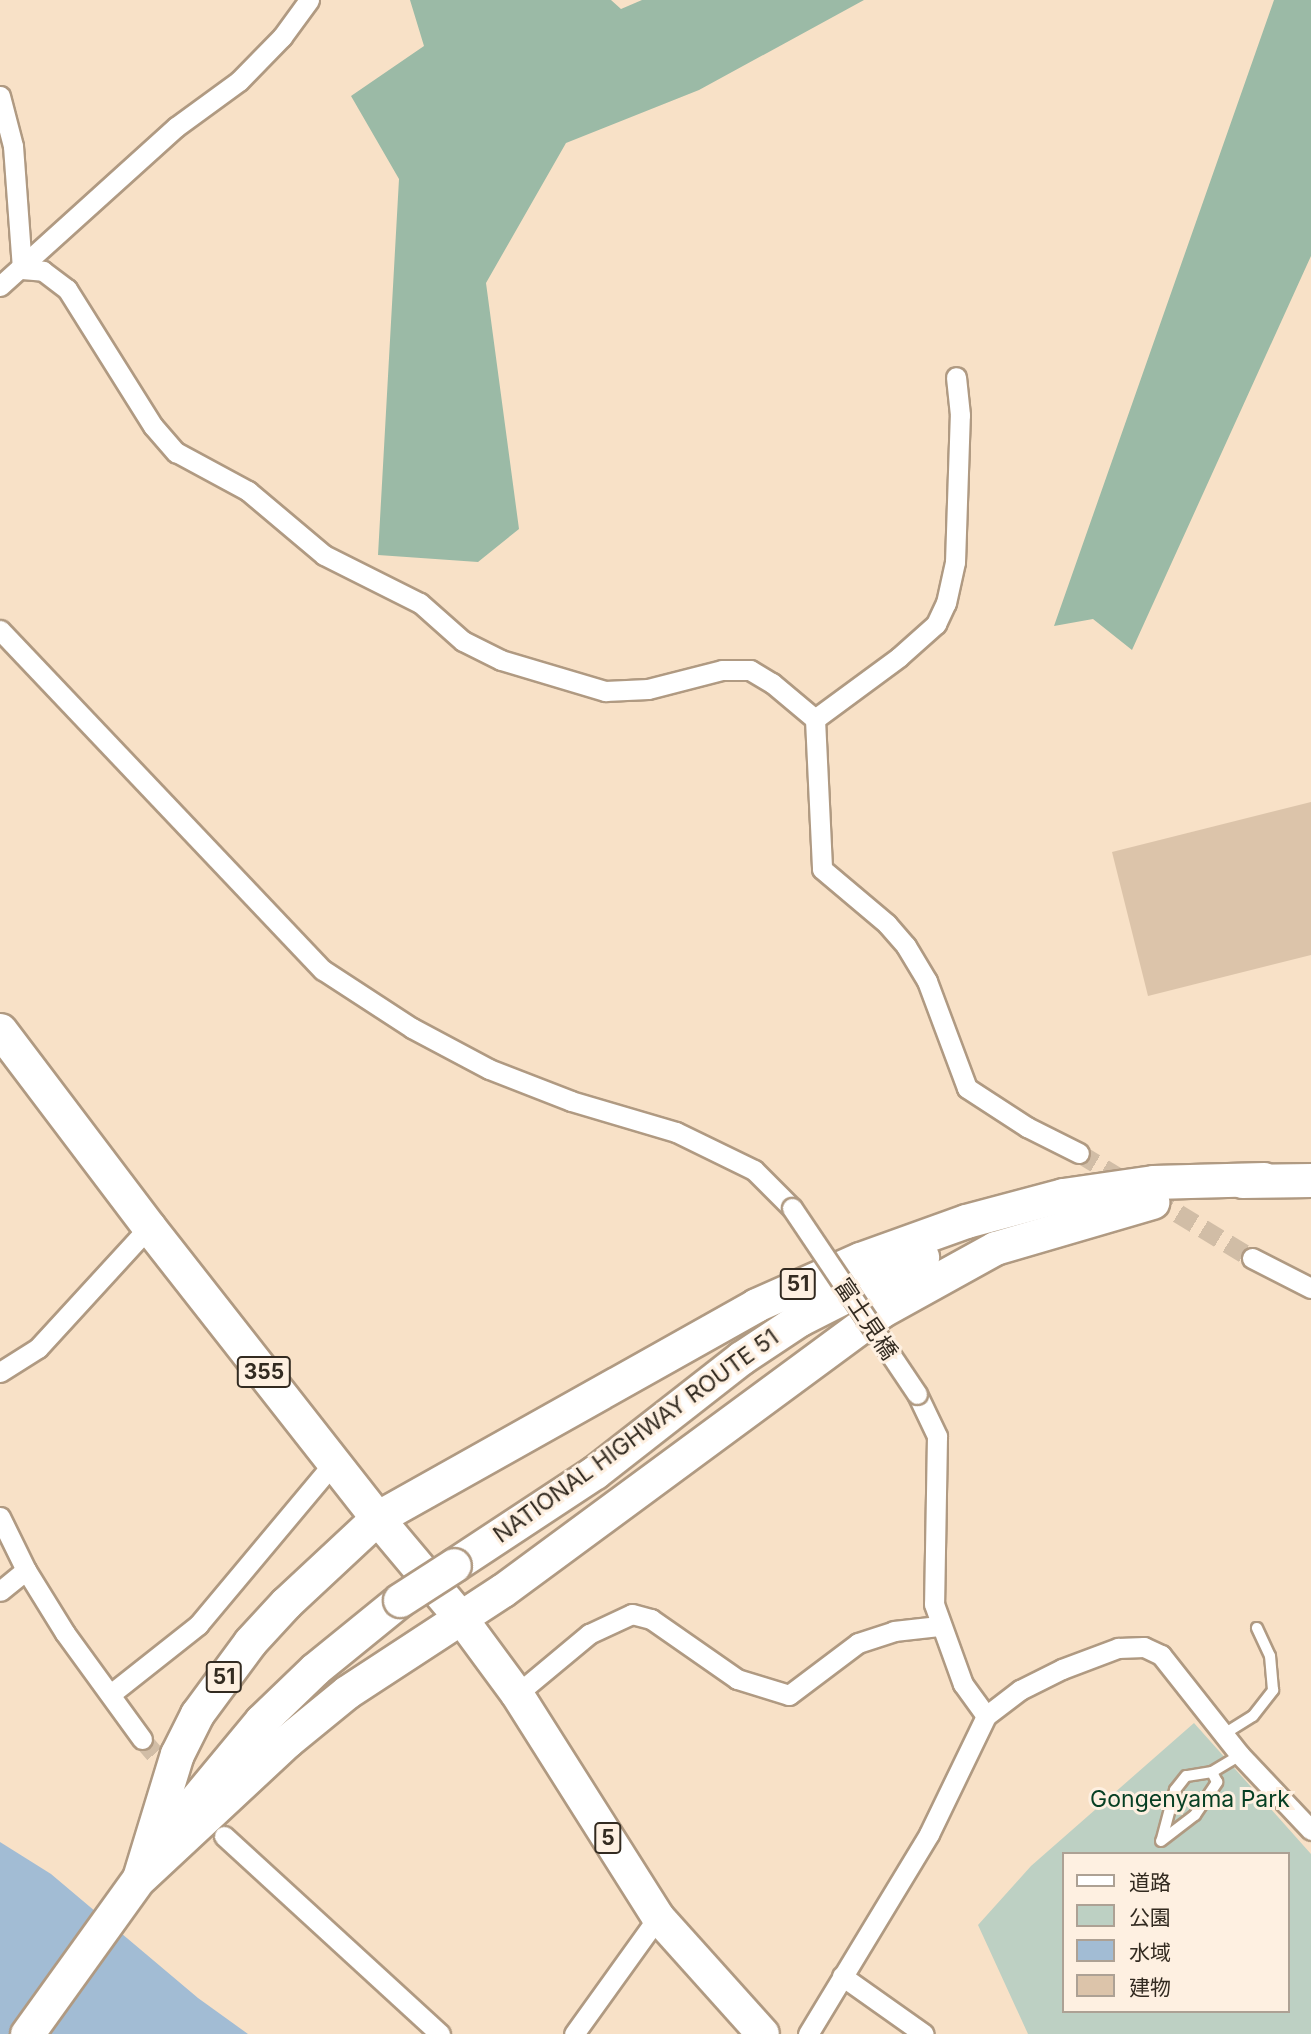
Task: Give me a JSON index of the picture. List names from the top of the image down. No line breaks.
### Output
{"streets":{"highway":["51","355","NATIONAL HIGHWAY ROUTE 51"],"main road":["5"],"street":["富士見橋"]},"crossings":[["51","355"],["51","NATIONAL HIGHWAY ROUTE 51"],["51","5"],["355","5"]],"parks":["Gongenyama Park"],"legend":["道路","公園","水域","建物"]}
